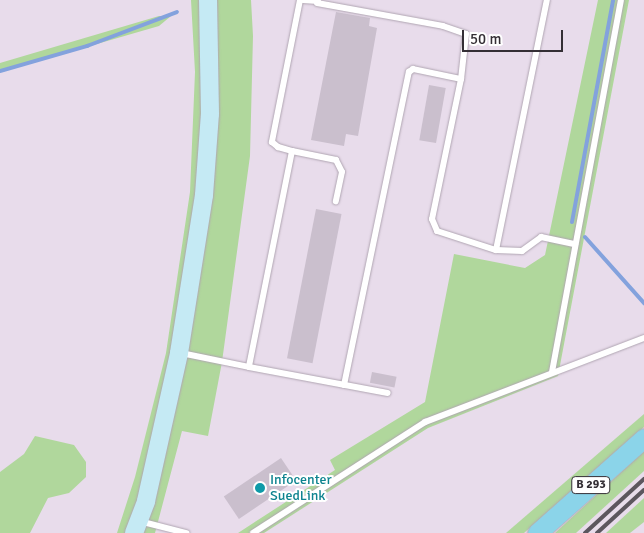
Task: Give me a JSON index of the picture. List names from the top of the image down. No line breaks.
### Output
{"streets":{"main road":["B 293"]},"places":["Infocenter SuedLink"],"scale_bar":"50 m"}
